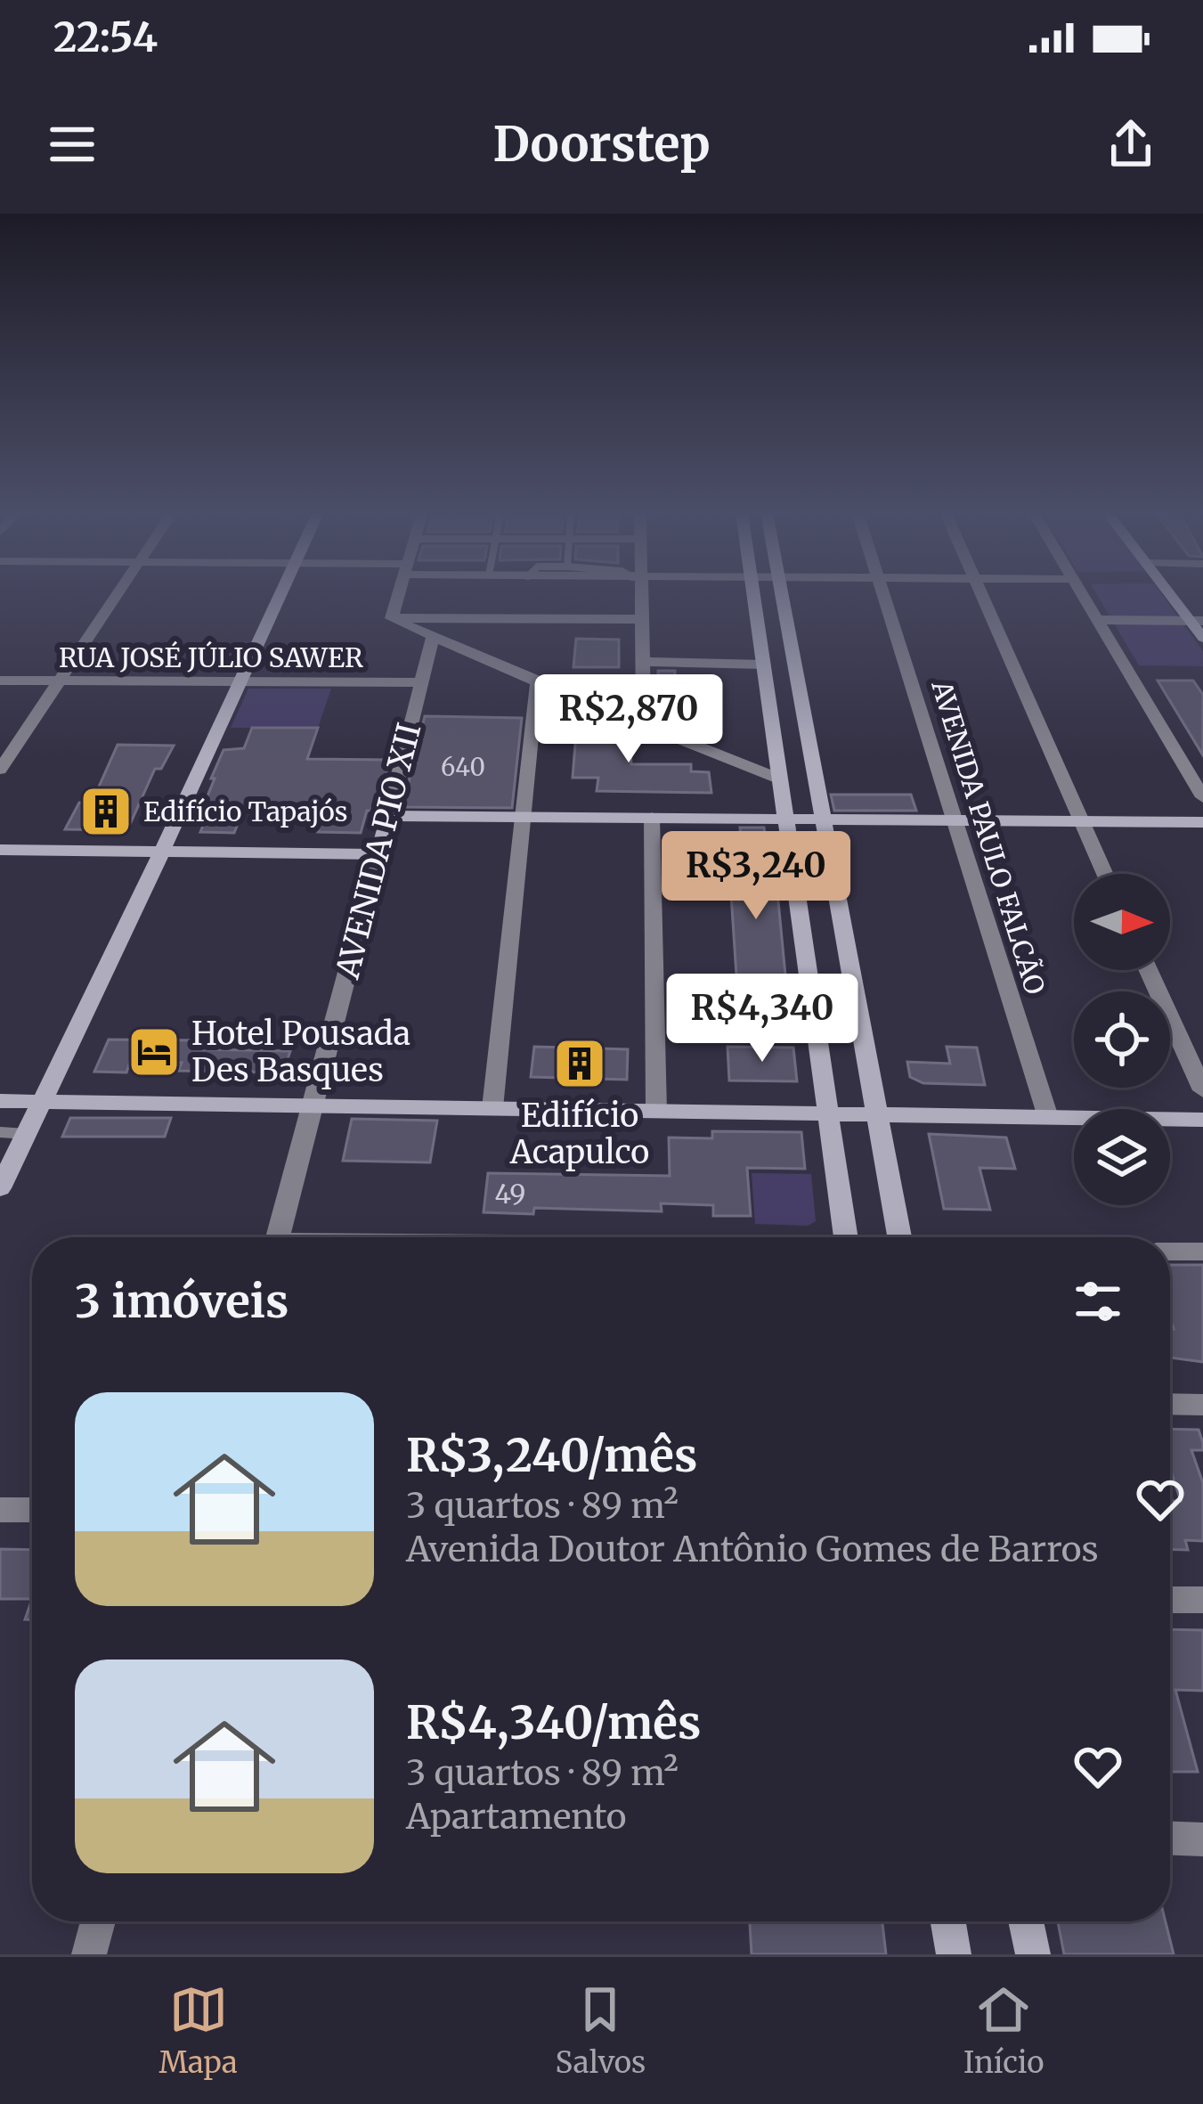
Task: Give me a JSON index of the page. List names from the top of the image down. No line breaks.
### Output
{"streets":{"street":["RUA JOSÉ JÚLIO SAWER","AVENIDA PAULO FALCÃO","AVENIDA PIO XII"]},"crossings":[["RUA JOSÉ JÚLIO SAWER","AVENIDA PIO XII"]],"places":{"building":["Edifício Tapajós","Edifício Acapulco"],"hotel":["Hotel Pousada Des Basques"]},"house_numbers":["640","49"],"north":"right","page":{"status":"22:54","header":"Doorstep","price":["R$2,870","R$3,240","R$4,340"],"heading":"3 imóveis","list":[{"name":"R$3,240/mês","note":"3 quartos · 89 m² · Avenida Doutor Antônio Gomes de Barros"},{"name":"R$4,340/mês","note":"3 quartos · 89 m² · Apartamento"}],"tabs":["Mapa","Salvos","Início"]}}
